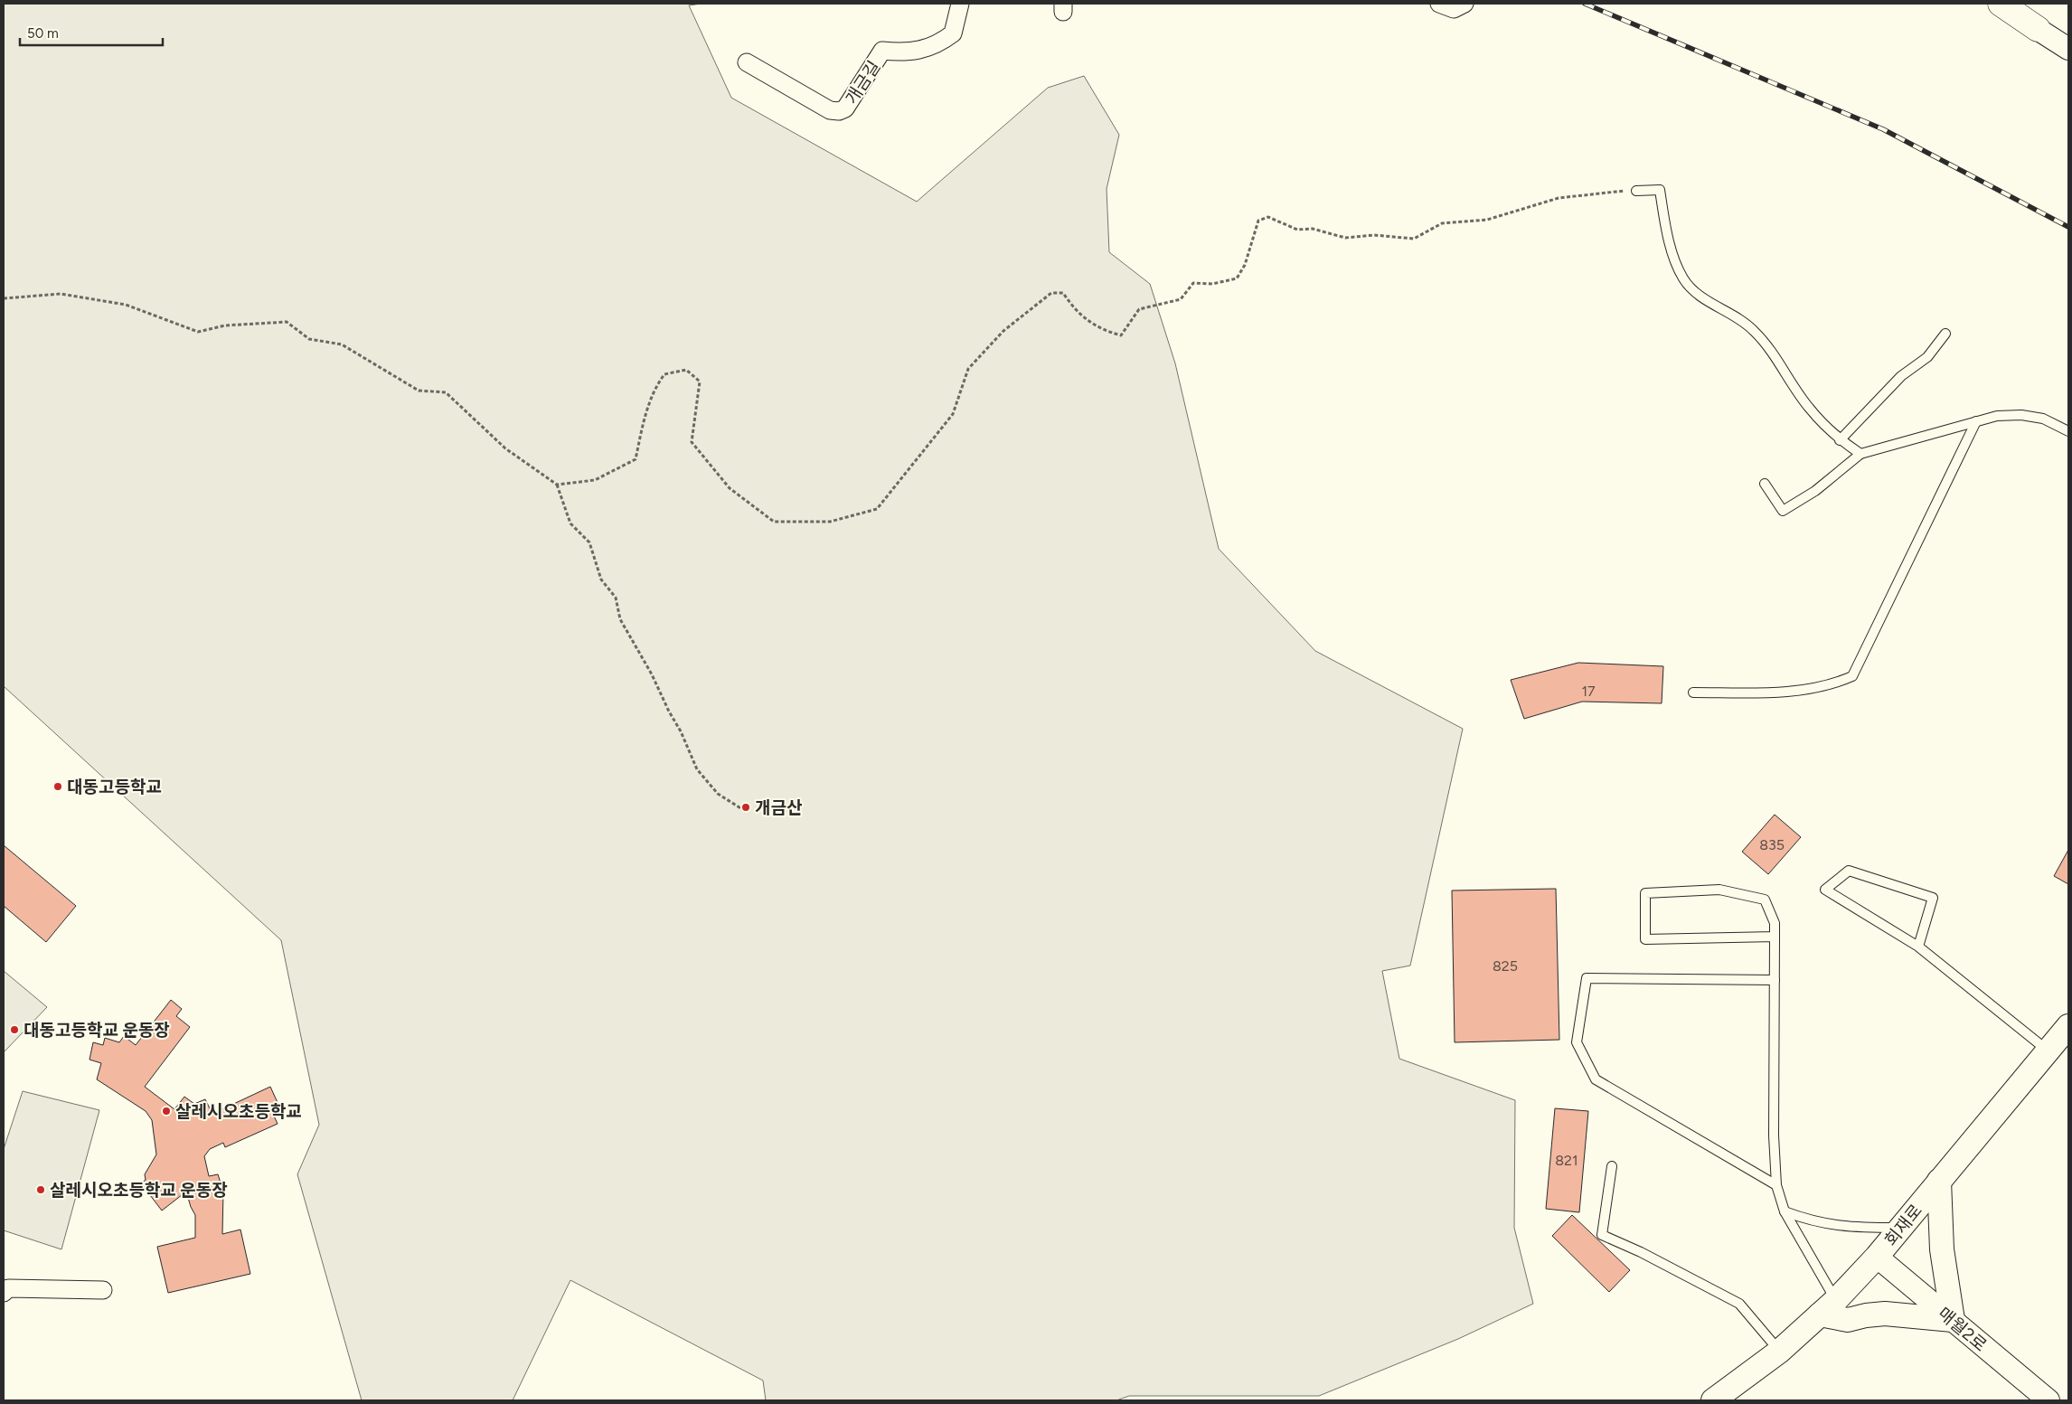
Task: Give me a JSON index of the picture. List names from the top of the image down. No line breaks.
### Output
{"streets":{"main road":["회재로"],"street":["개금길","매월2로"]},"crossings":[["회재로","매월2로"]],"places":["대동고등학교","개금산","대동고등학교 운동장","살레시오초등학교","살레시오초등학교 운동장"],"house_numbers":["17","835","825","821"],"scale_bar":"50 m"}
